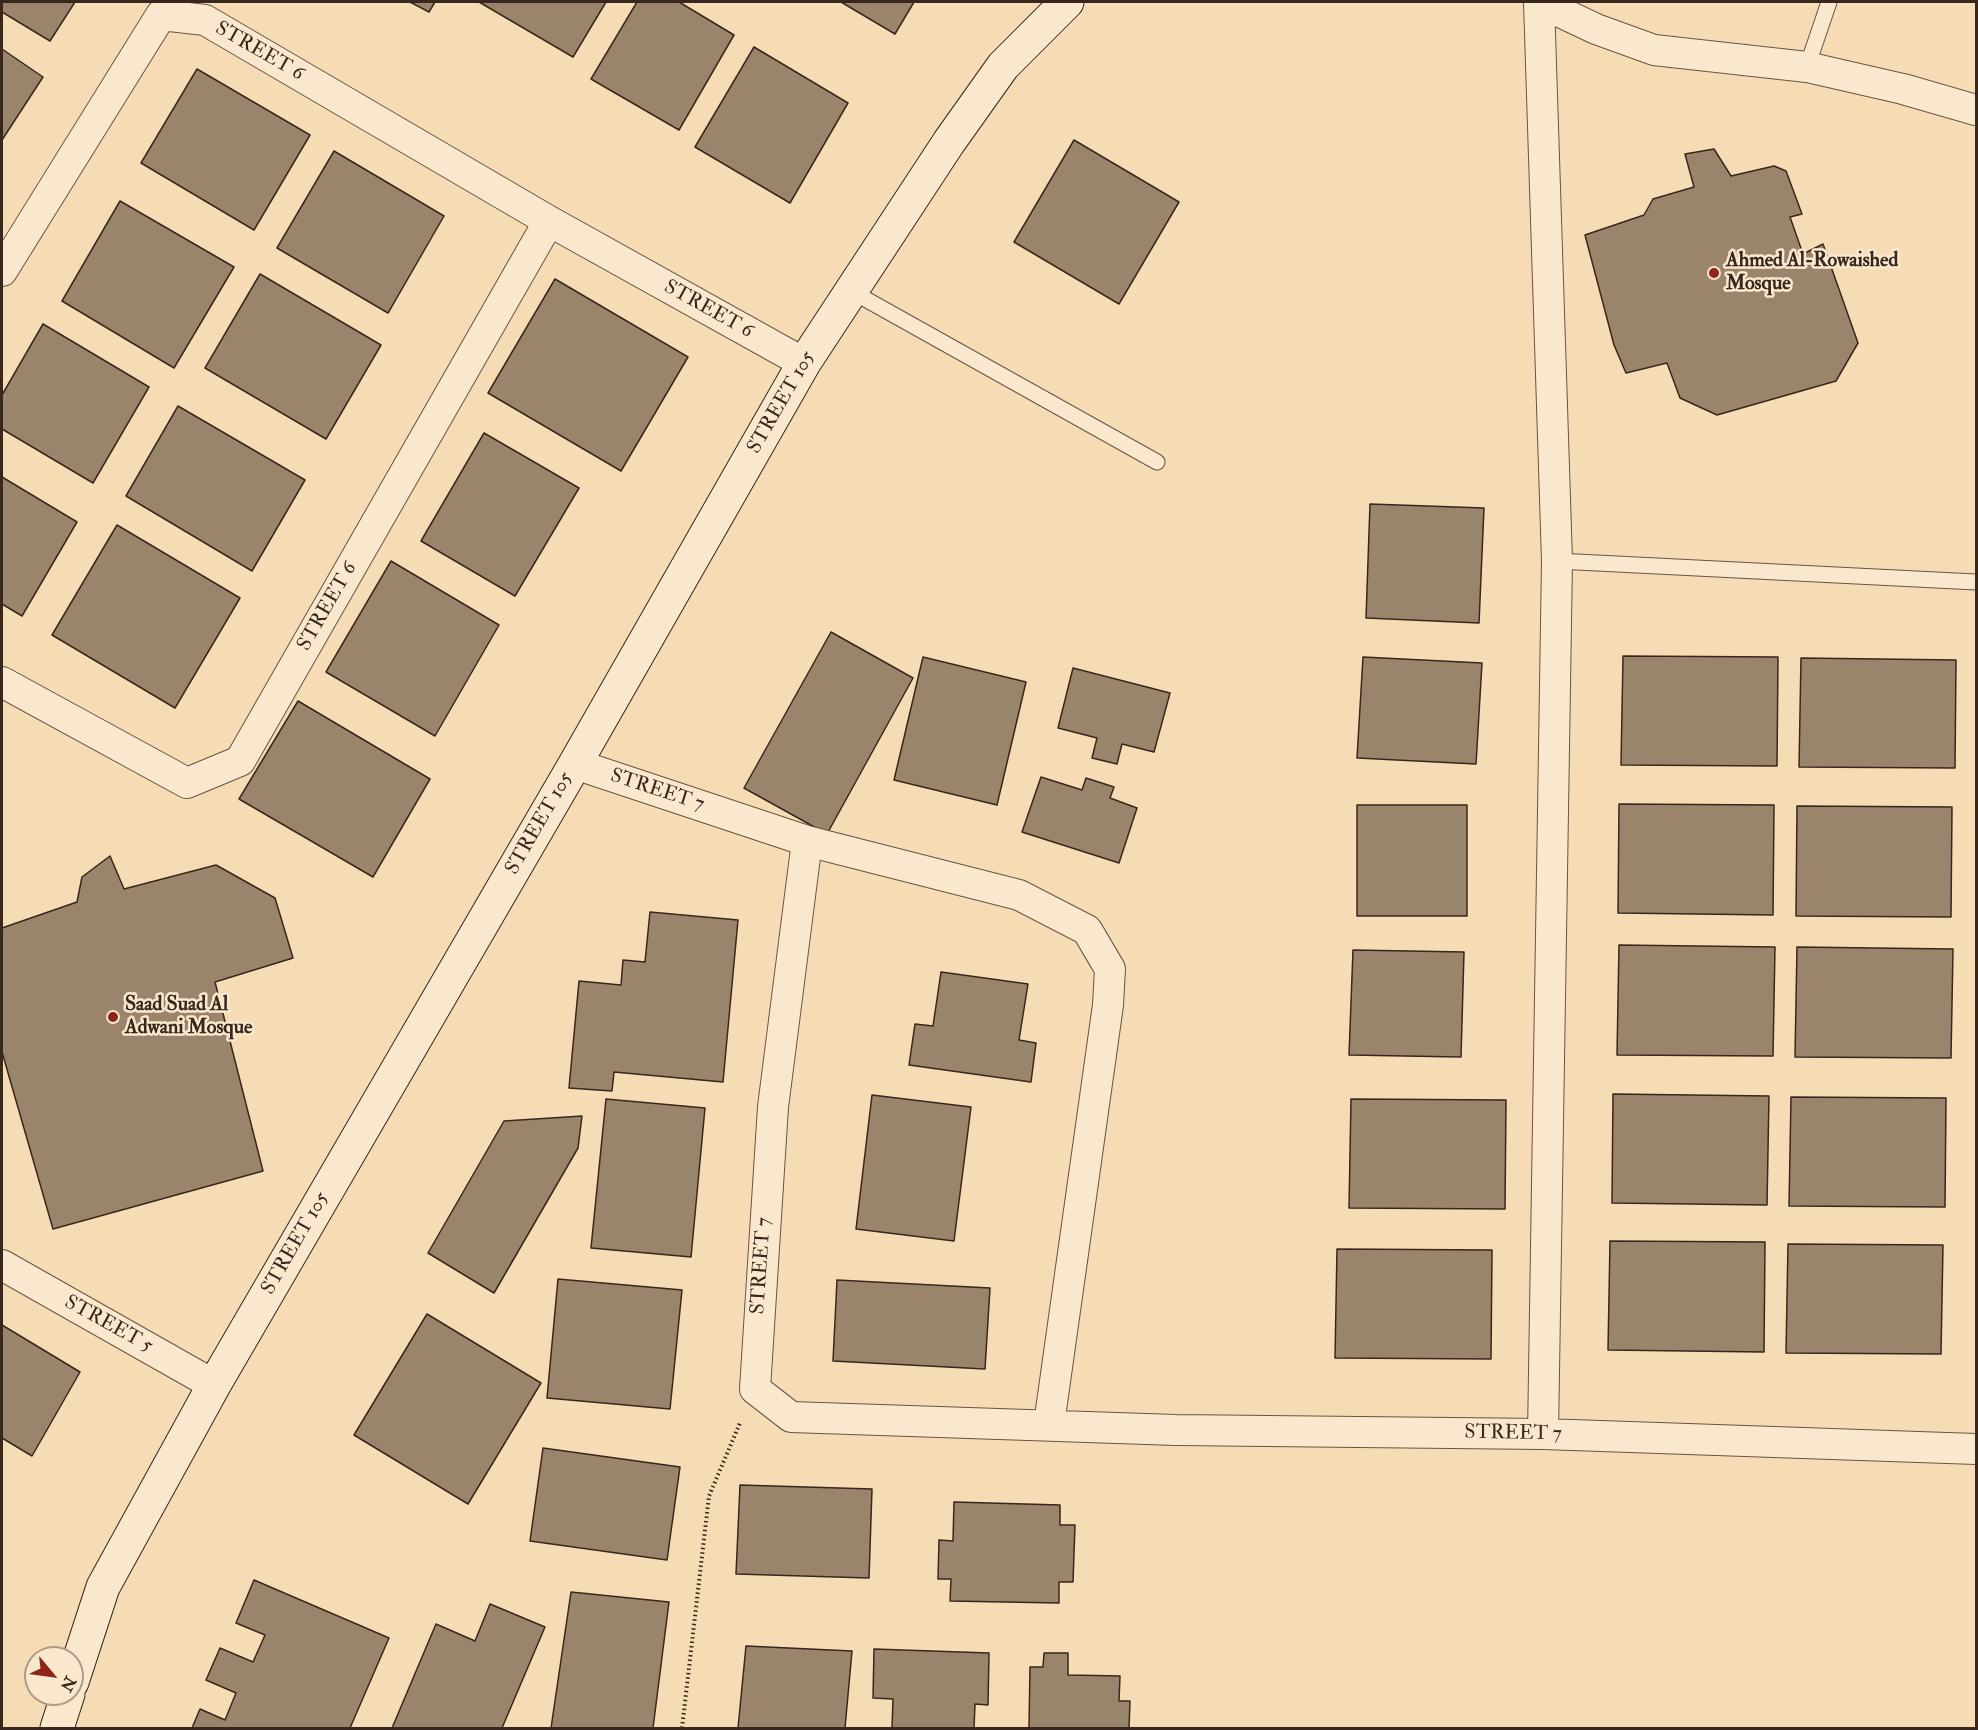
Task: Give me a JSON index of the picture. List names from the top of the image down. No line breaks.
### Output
{"streets":{"street":["STREET 6","STREET 105","STREET 7","STREET 5"]},"crossings":[["STREET 6","STREET 105"],["STREET 105","STREET 7"],["STREET 105","STREET 5"]],"places":["Ahmed Al-Rowaished Mosque","Saad Suad Al Adwani Mosque"],"north":"bottom right"}
